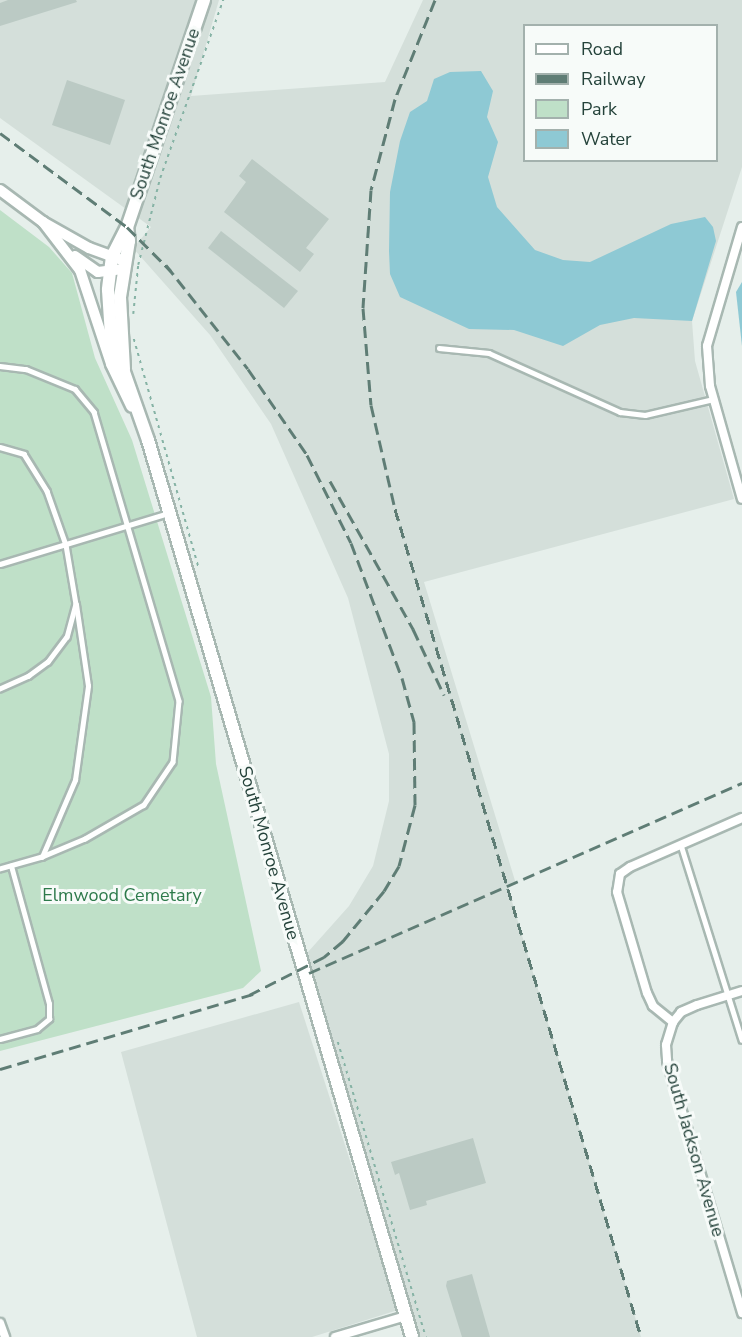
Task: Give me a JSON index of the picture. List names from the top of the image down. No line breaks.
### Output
{"streets":{"main road":["South Monroe Avenue"],"street":["South Jackson Avenue"]},"parks":["Elmwood Cemetary"],"legend":["Road","Railway","Park","Water"]}
